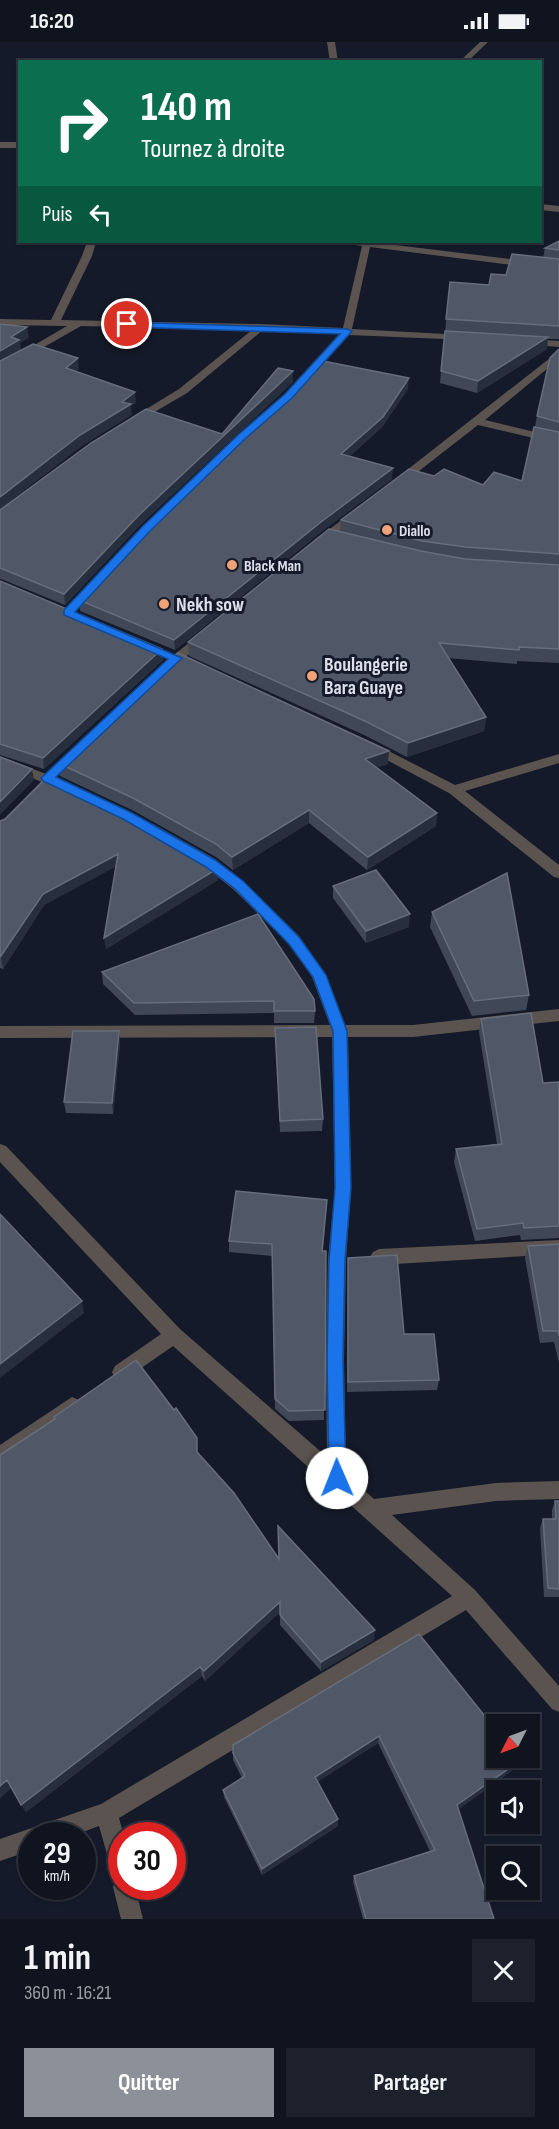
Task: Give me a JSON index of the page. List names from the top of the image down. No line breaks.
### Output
{"places":["Diallo","Black Man","Nekh sow","Boulangerie Bara Guaye"],"north":"bottom left","page":{"status":"16:20","turn":["140 m","Tournez à droite"],"then":"Puis","speed":"29 km/h","limit":"30","heading":["1 min","360 m · 16:21"],"buttons":["Quitter","Partager"]}}
